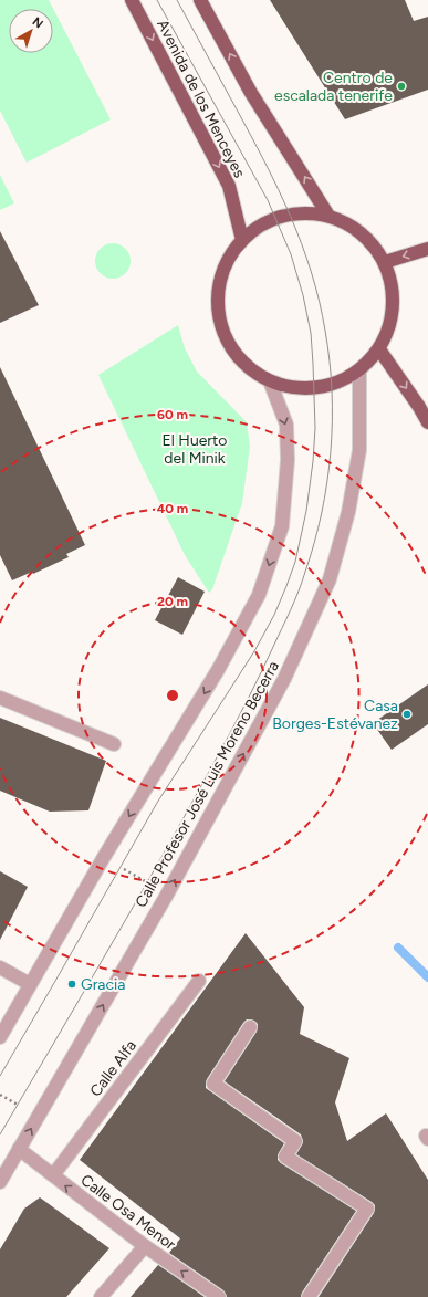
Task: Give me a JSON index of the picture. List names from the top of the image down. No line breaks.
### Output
{"streets":{"main road":["Avenida de los Menceyes"],"street":["Calle Profesor José Luis Moreno Becerra","Calle Alfa","Calle Osa Menor"]},"crossings":[["Calle Profesor José Luis Moreno Becerra","Calle Osa Menor"],["Calle Alfa","Calle Osa Menor"]],"one_way":["Calle Osa Menor"],"parks":["El Huerto del Minik"],"places":["Centro de escalada tenerife","Casa Borges-Estévanez","Gracia"],"north":"top right","rings":["60 m","40 m","20 m"]}
